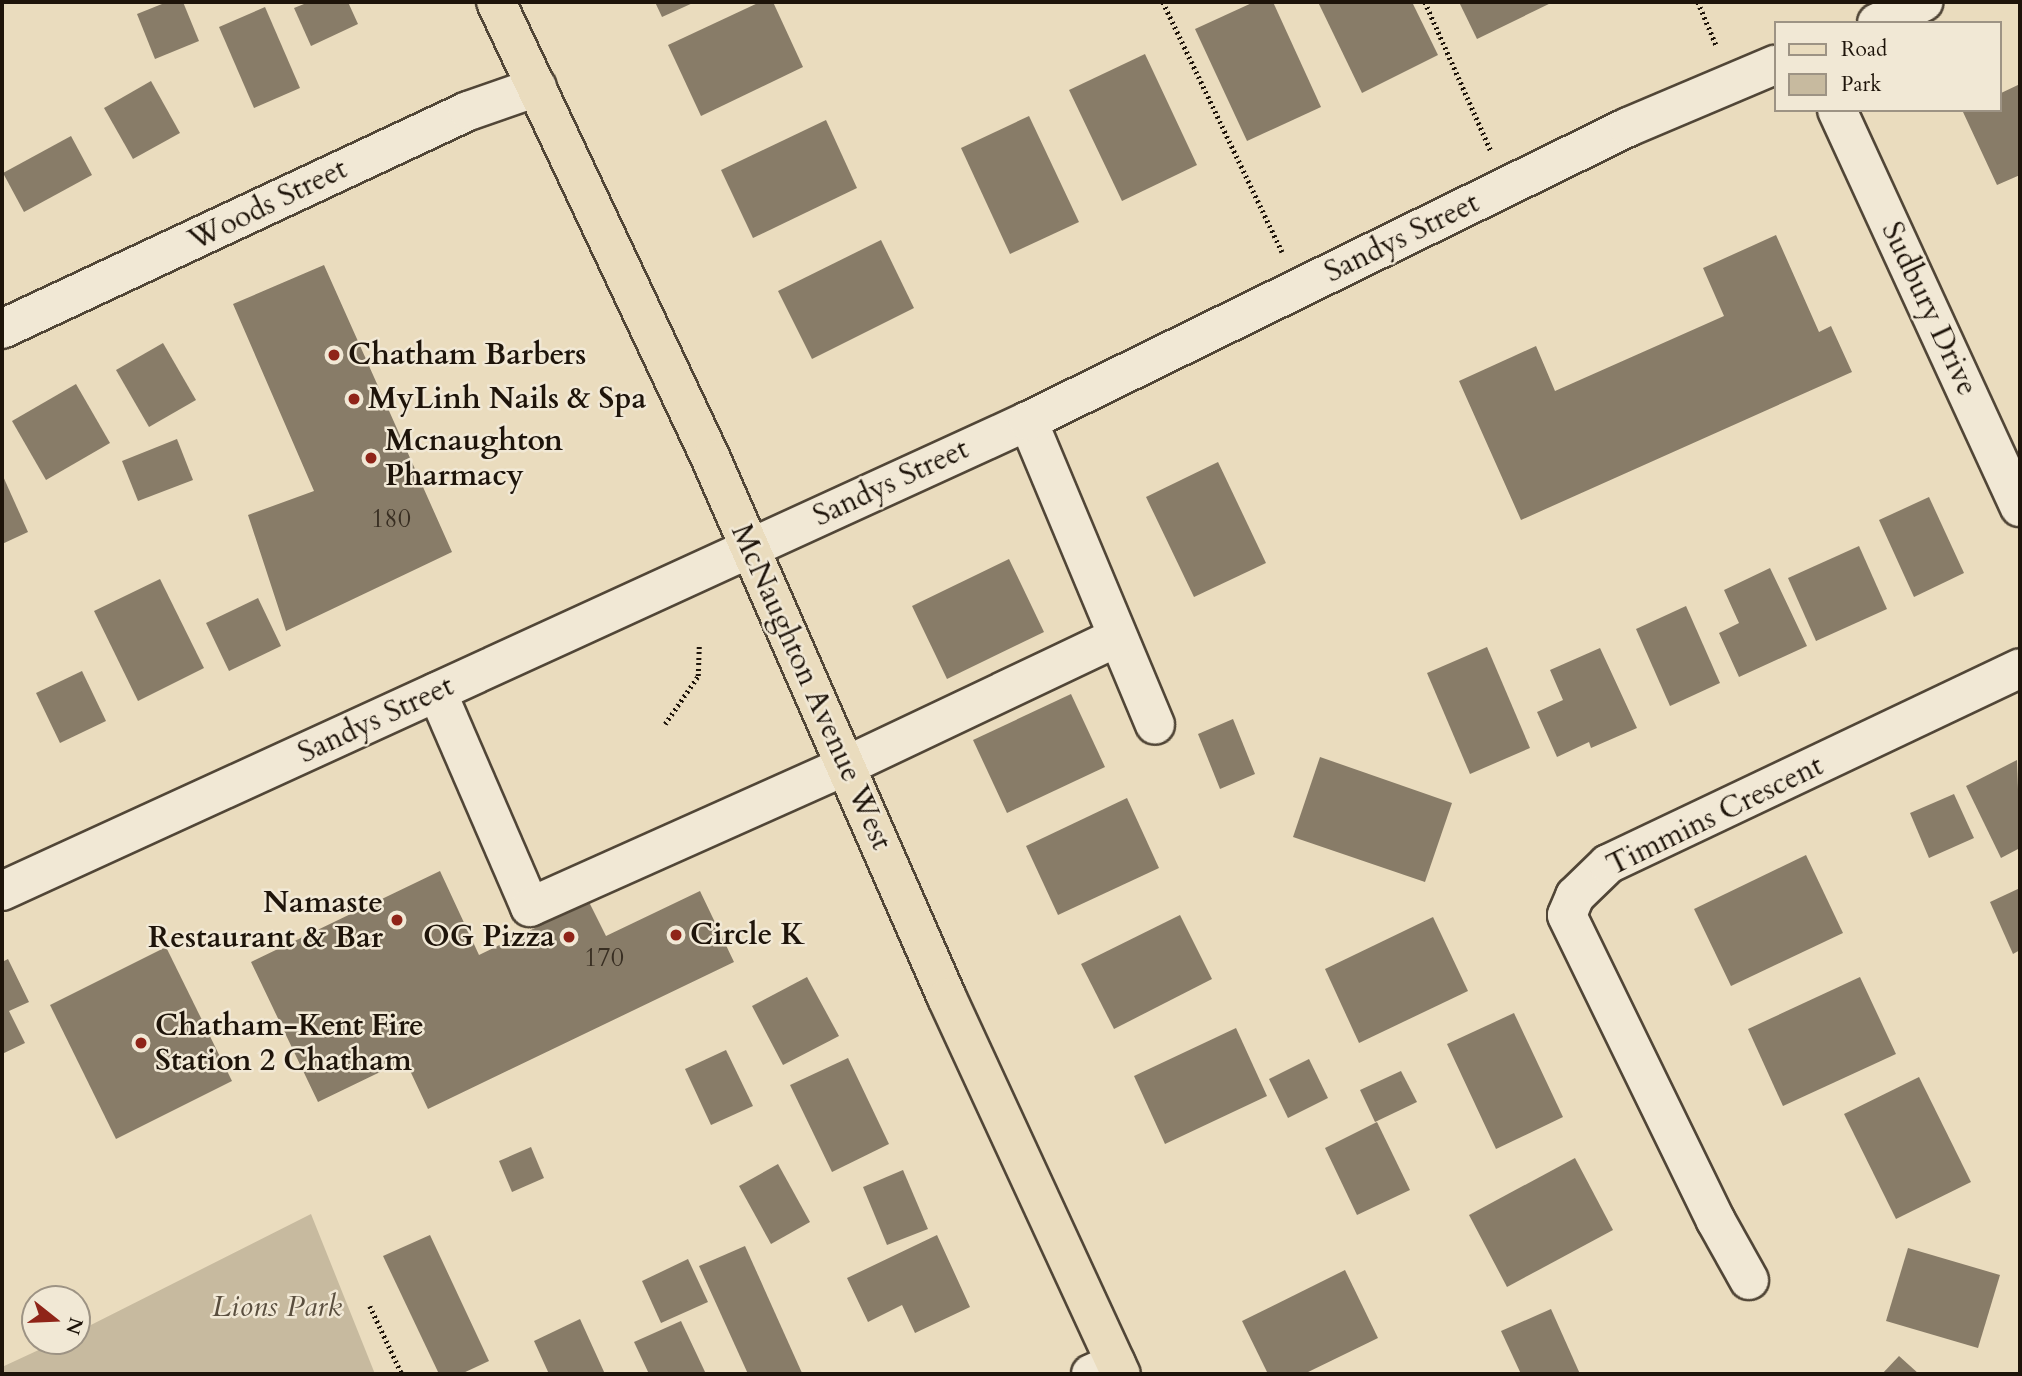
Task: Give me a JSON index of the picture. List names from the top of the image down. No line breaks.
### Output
{"streets":{"main road":["McNaughton Avenue West"],"street":["Woods Street","Sandys Street","Sudbury Drive","Timmins Crescent"]},"crossings":[["Woods Street","McNaughton Avenue West"],["Sandys Street","McNaughton Avenue West"]],"parks":["Lions Park"],"places":["Chatham Barbers","MyLinh Nails & Spa","Mcnaughton Pharmacy","Namaste Restaurant & Bar","Circle K","OG Pizza","Chatham-Kent Fire Station 2 Chatham"],"house_numbers":["180","170"],"legend":["Road","Park"],"north":"right"}
